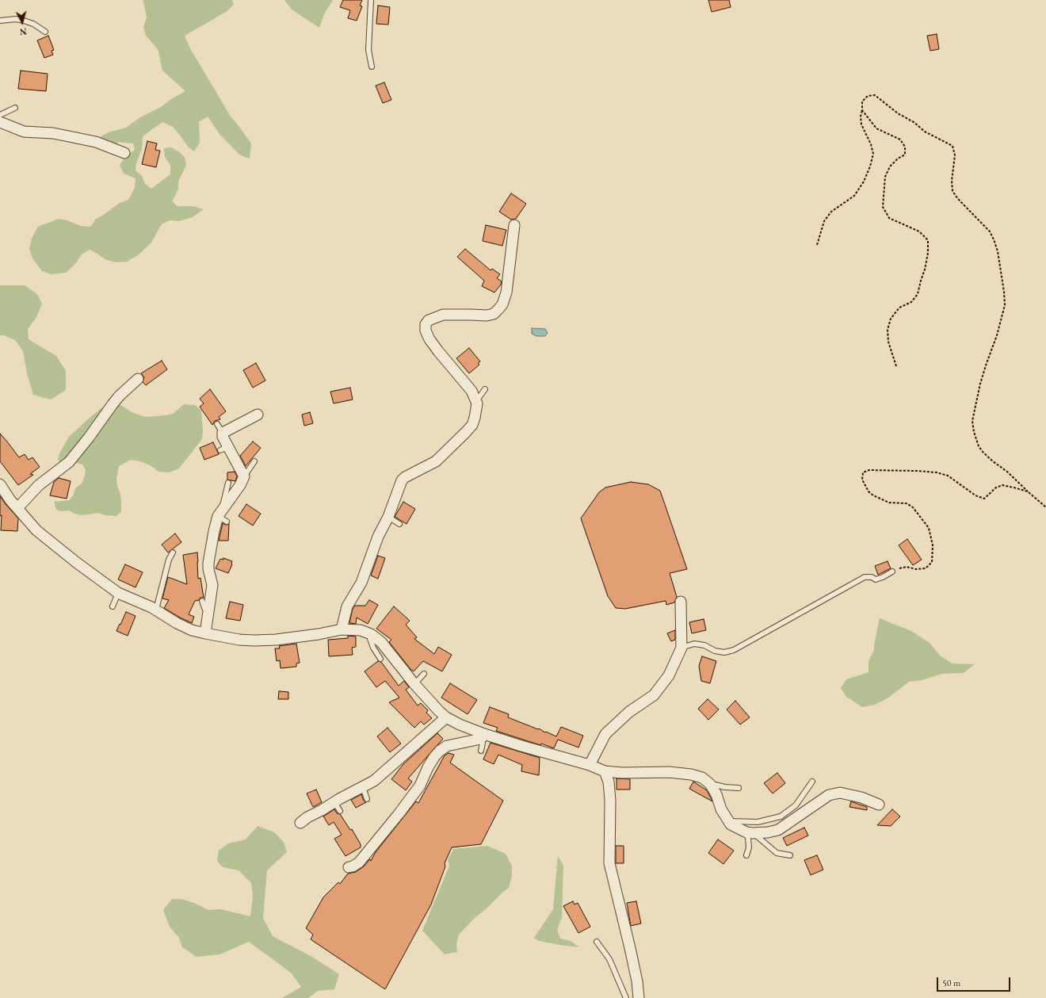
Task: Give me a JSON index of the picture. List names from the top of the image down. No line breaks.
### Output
{"scale_bar":"50 m","north":"bottom"}
